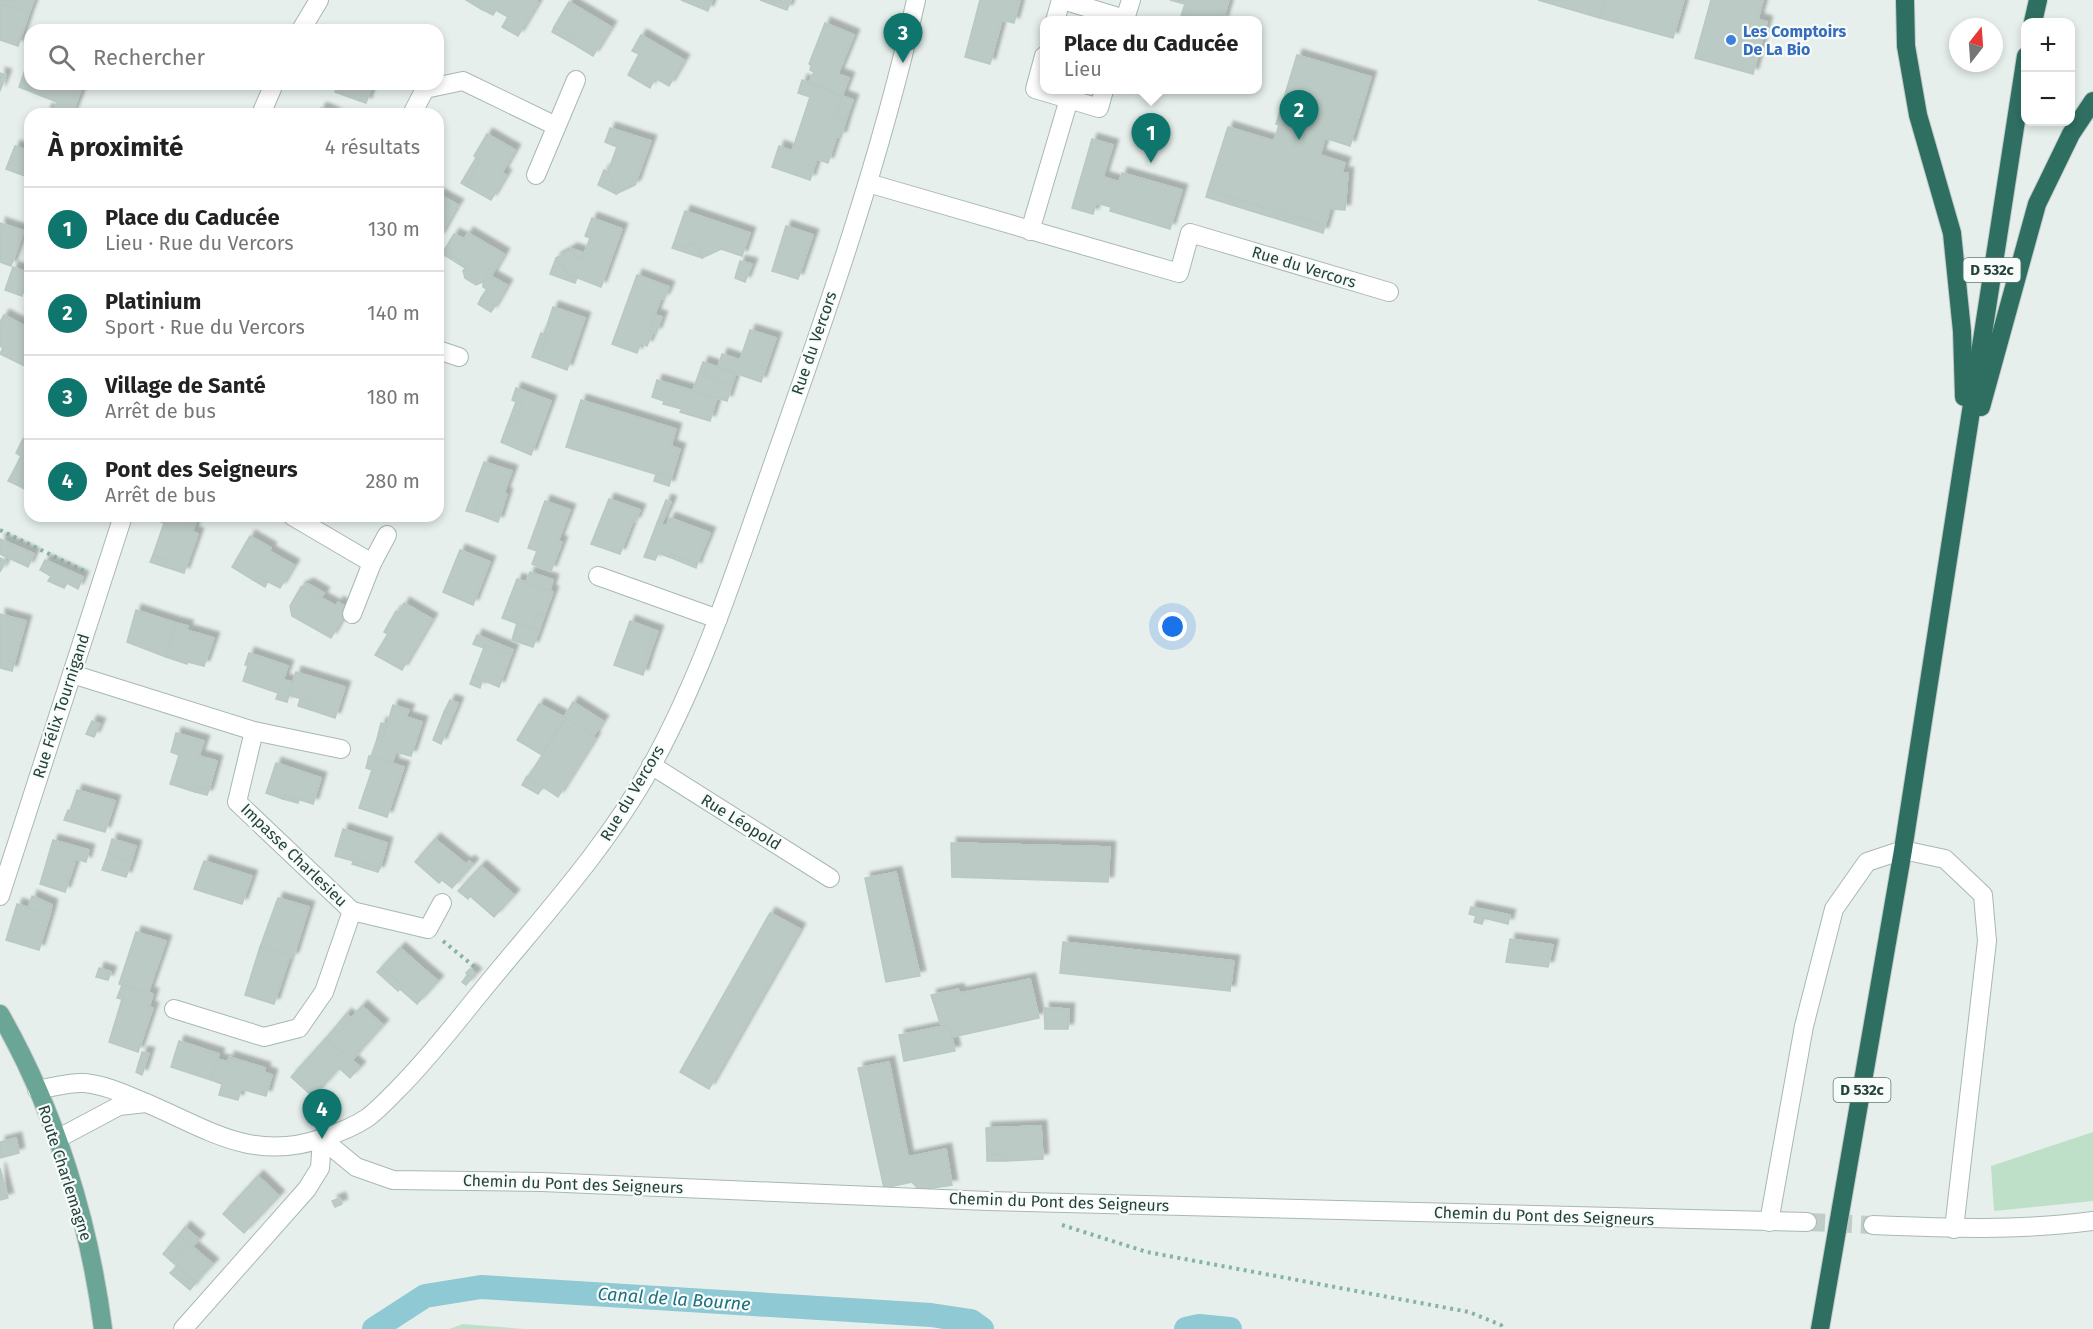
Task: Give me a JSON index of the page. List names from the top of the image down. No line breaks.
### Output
{"streets":{"highway":["D 532c"],"main road":["Route Charlemagne"],"street":["Rue du Vercors","Rue Félix Tournigand","Rue Léopold","Impasse Charlesieu","Chemin du Pont des Seigneurs"]},"crossings":[["Rue du Vercors","Rue Léopold"],["Rue du Vercors","Route Charlemagne"],["Rue du Vercors","Chemin du Pont des Seigneurs"]],"water":["Canal de la Bourne"],"places":["Les Comptoirs De La Bio"],"north":"top","page":{"pins":["3","2","1","4"],"popup":["Place du Caducée","Lieu"],"map_buttons":["+","−"],"search":"Rechercher","heading":["À proximité","4 résultats"],"list":[{"mark":"1","name":"Place du Caducée","note":"Lieu · Rue du Vercors","value":"130 m"},{"mark":"2","name":"Platinium","note":"Sport · Rue du Vercors","value":"140 m"},{"mark":"3","name":"Village de Santé","note":"Arrêt de bus","value":"180 m"},{"mark":"4","name":"Pont des Seigneurs","note":"Arrêt de bus","value":"280 m"}]}}
